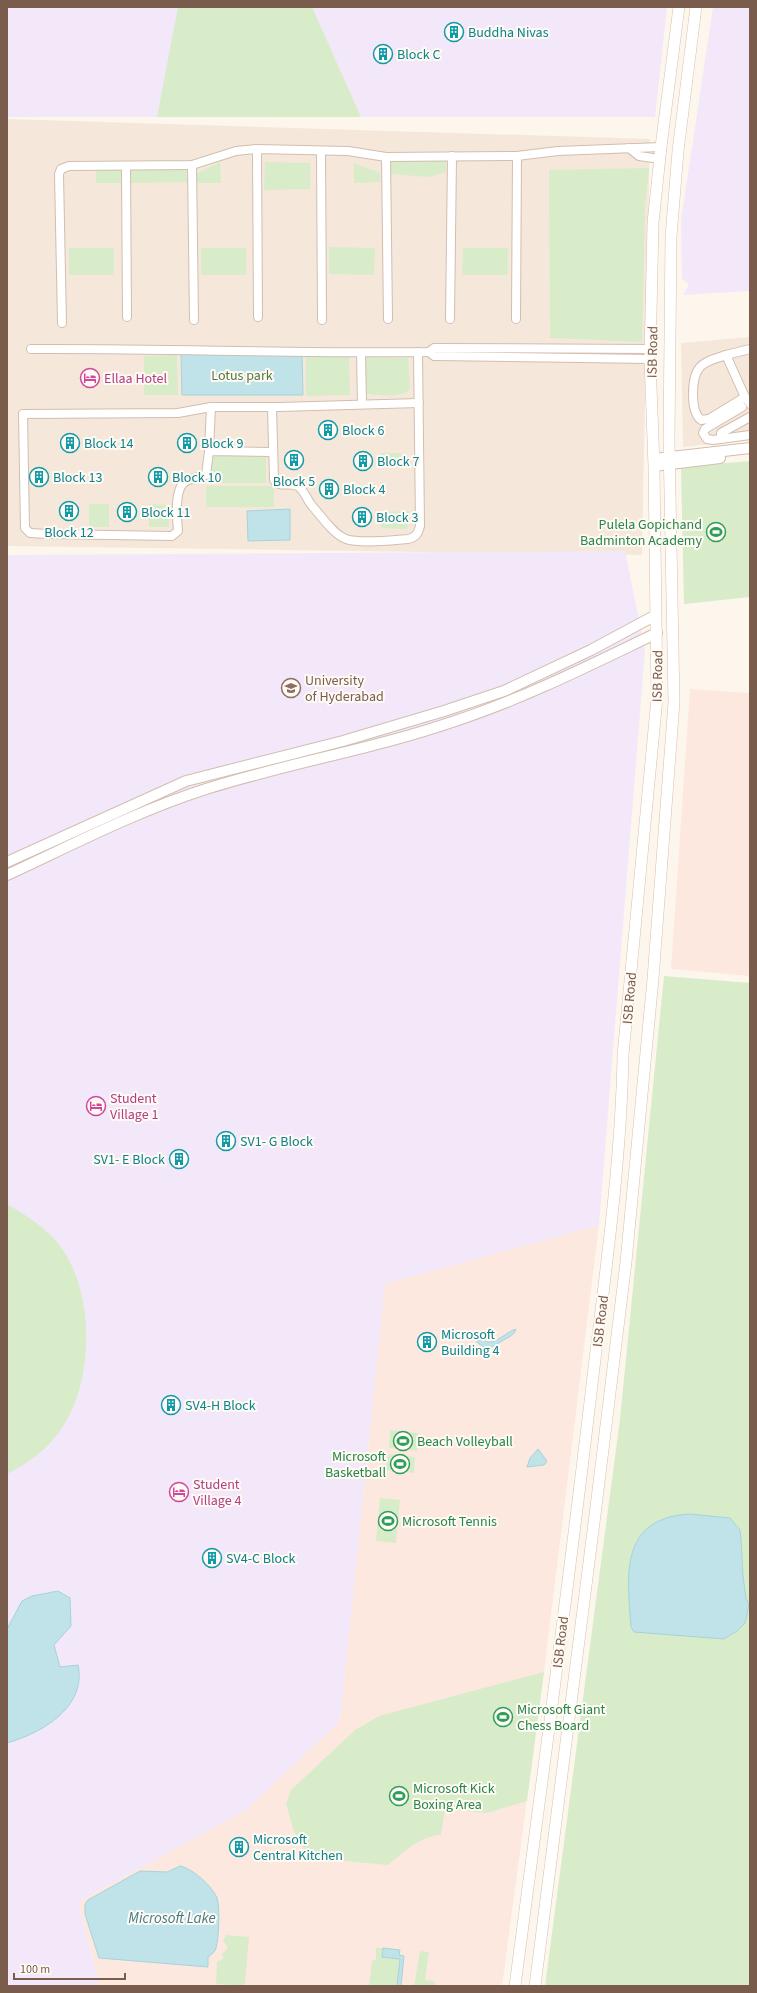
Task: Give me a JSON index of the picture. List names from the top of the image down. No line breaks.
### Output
{"streets":{"main road":["ISB Road"]},"water":["Microsoft Lake"],"parks":["Lotus park"],"places":{"building":["Buddha Nivas","Block C","Block 6","Block 14","Block 9","Block 5","Block 7","Block 13","Block 10","Block 4","Block 12","Block 11","Block 3","SV1- G Block","SV1- E Block","Microsoft Building 4","SV4-H Block","SV4-C Block","Microsoft Central Kitchen"],"hotel":["Ellaa Hotel","Student Village 1","Student Village 4"],"sports":["Pulela Gopichand Badminton Academy","Beach Volleyball","Microsoft Basketball","Microsoft Tennis","Microsoft Giant Chess Board","Microsoft Kick Boxing Area"],"school or university":["University of Hyderabad"]},"scale_bar":"100 m"}
